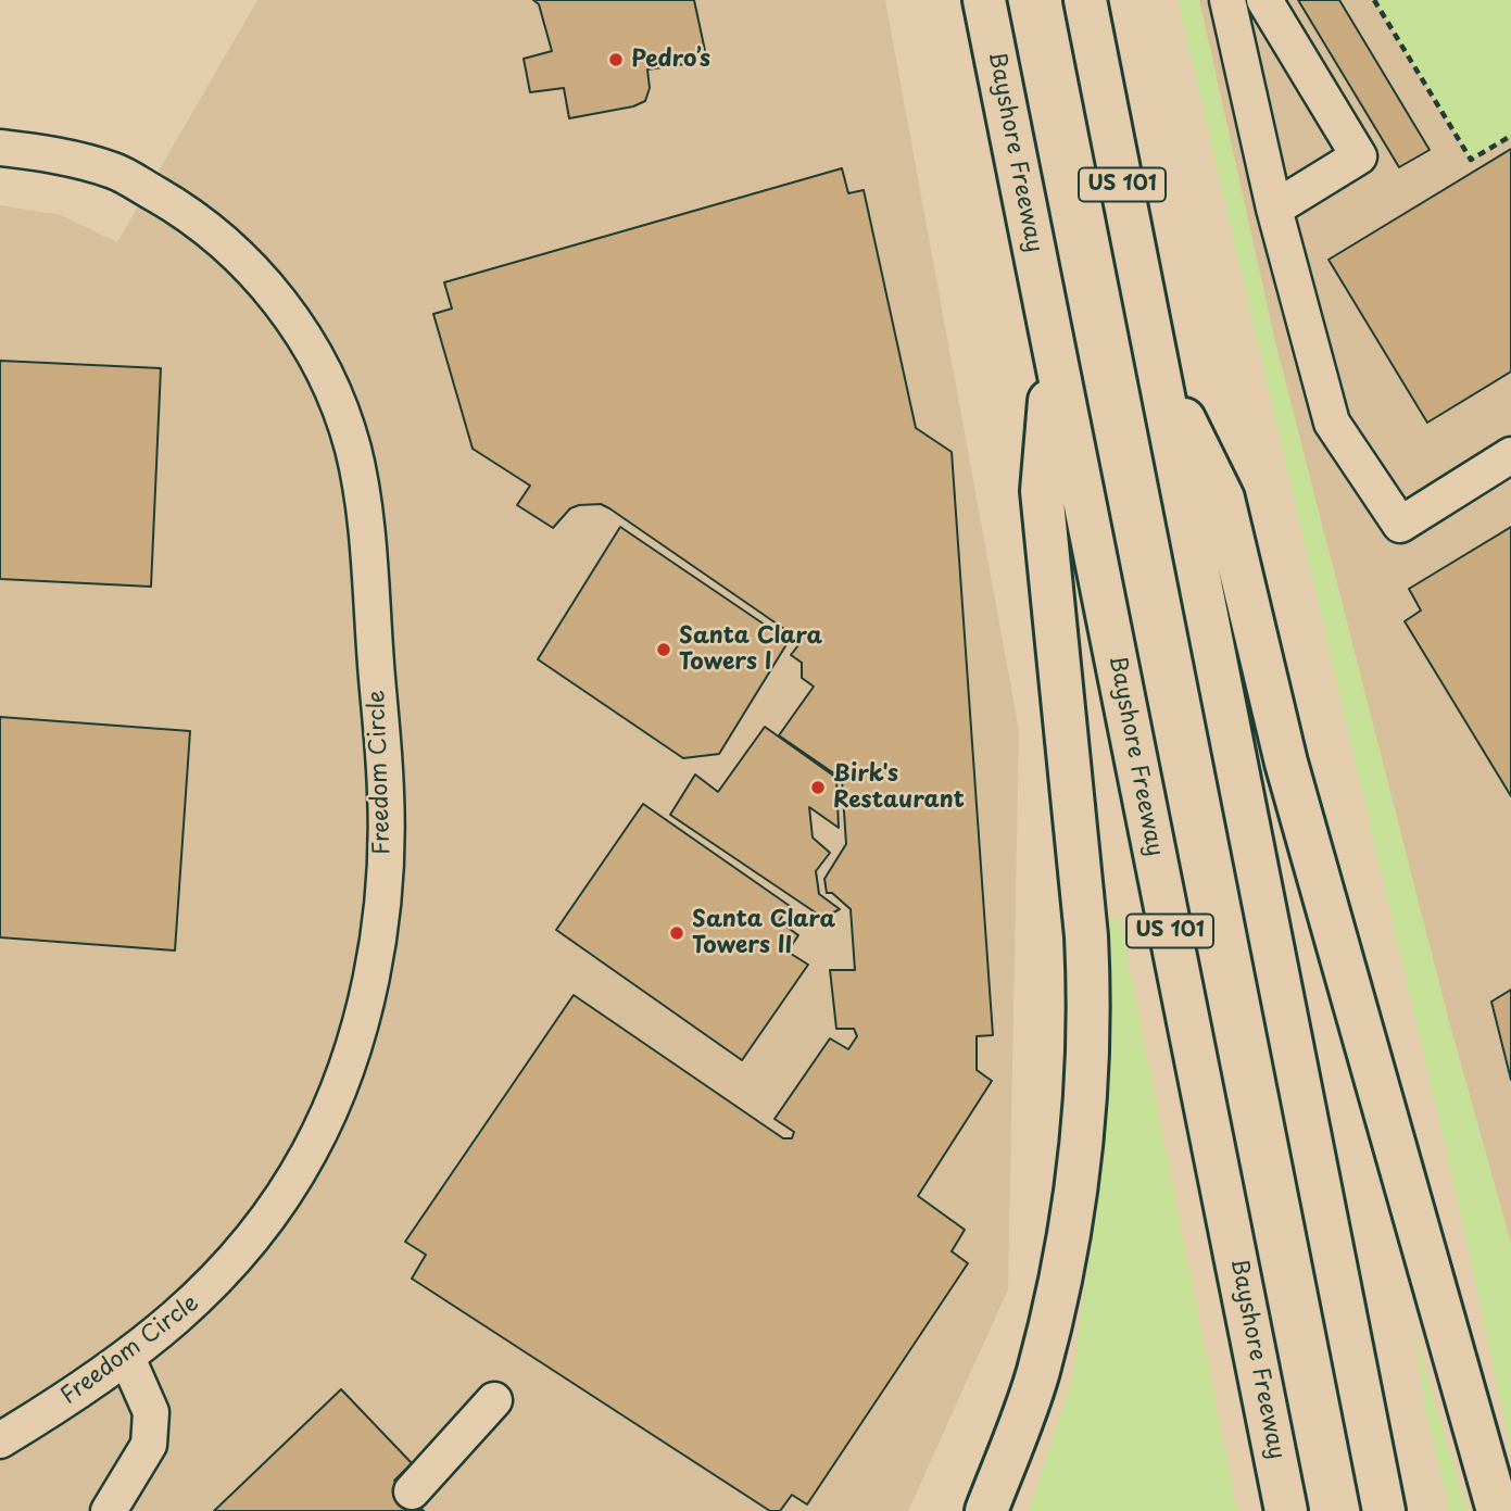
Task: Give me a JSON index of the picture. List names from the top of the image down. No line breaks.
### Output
{"streets":{"highway":["Bayshore Freeway","US 101"],"street":["Freedom Circle"]},"places":["Pedro’s","Santa Clara Towers I","Birk's Restaurant","Santa Clara Towers II"]}
